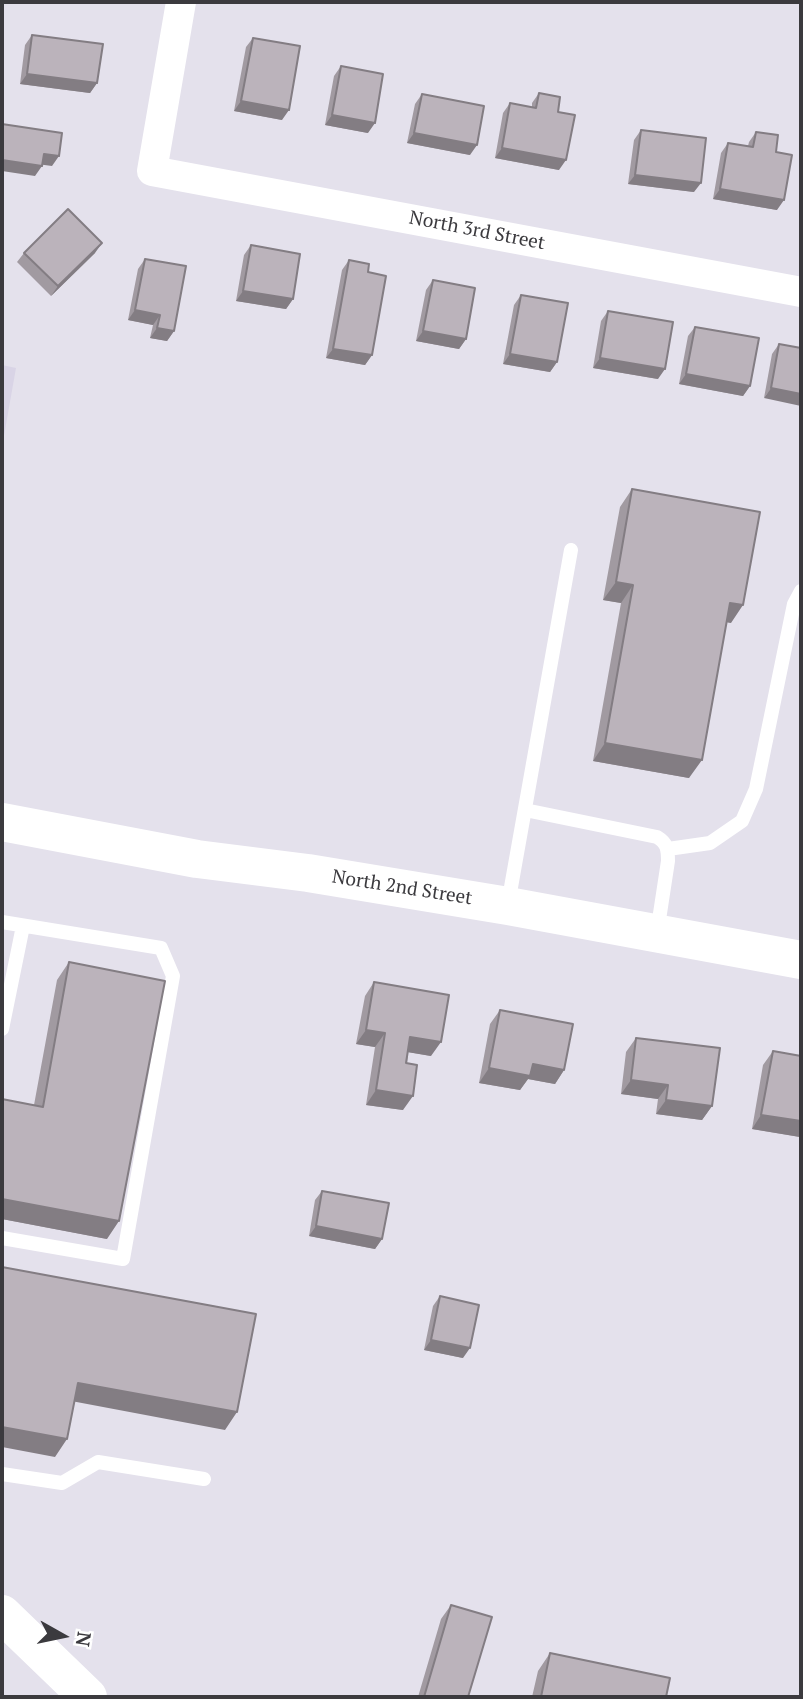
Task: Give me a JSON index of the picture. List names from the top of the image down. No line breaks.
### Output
{"streets":{"main road":["North 2nd Street"],"street":["North 3rd Street"]},"north":"right"}
